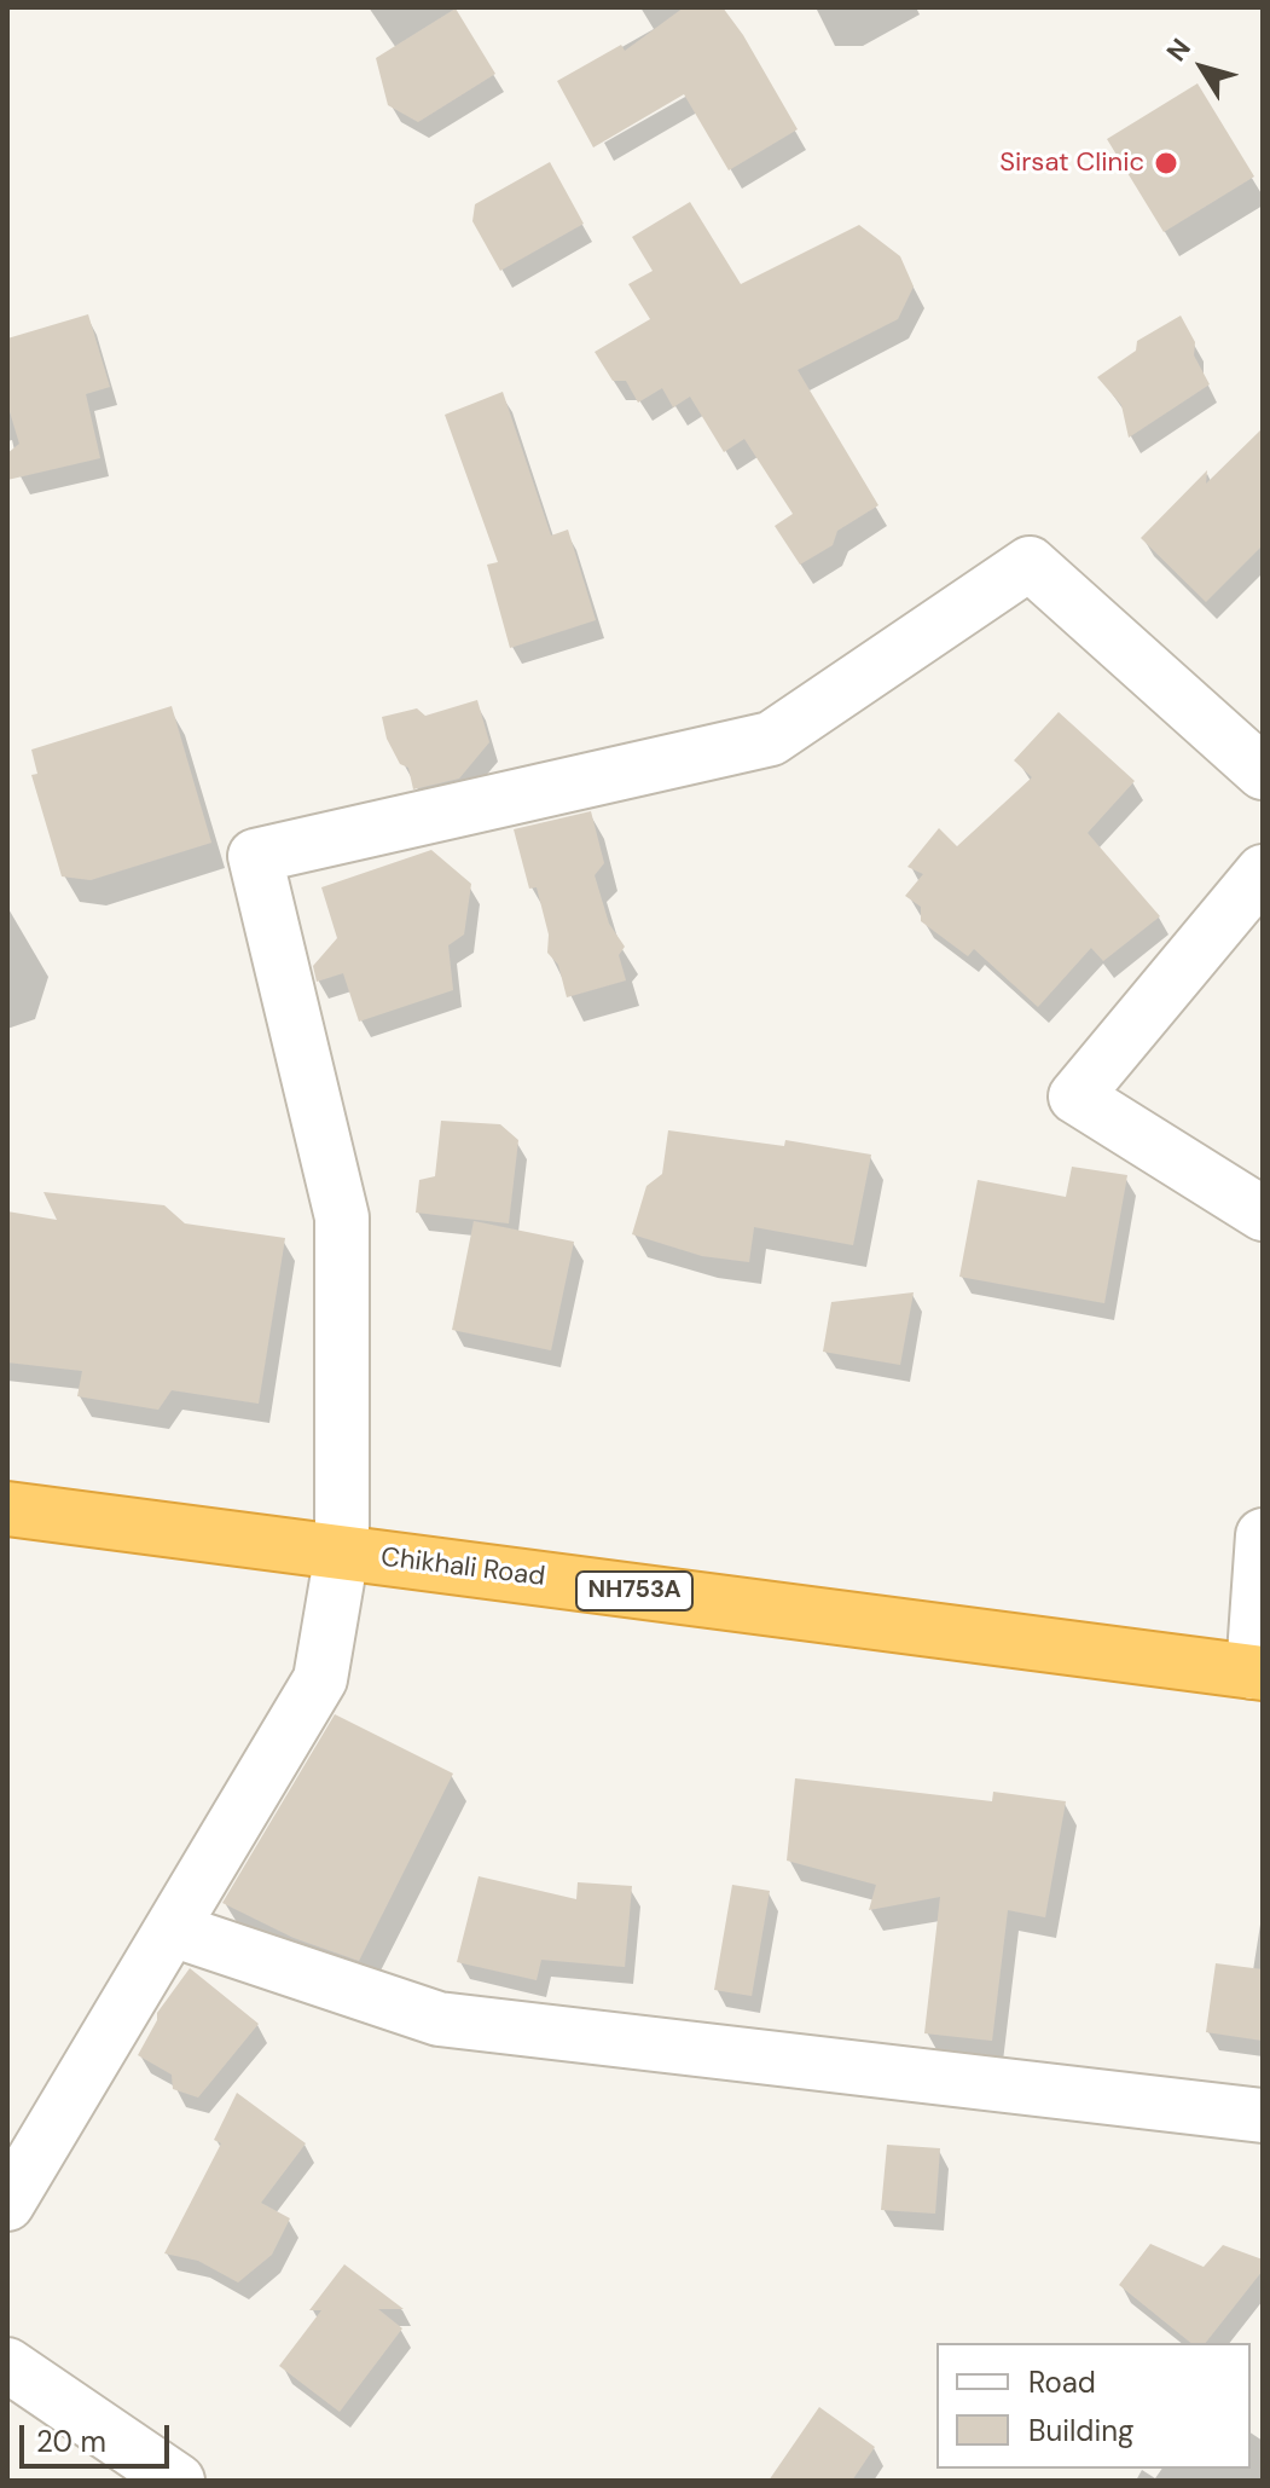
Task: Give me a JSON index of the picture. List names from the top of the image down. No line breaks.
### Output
{"streets":{"highway":["Chikhali Road","NH753A"]},"places":["Sirsat Clinic"],"legend":["Road","Building"],"scale_bar":"20 m","north":"top left"}
